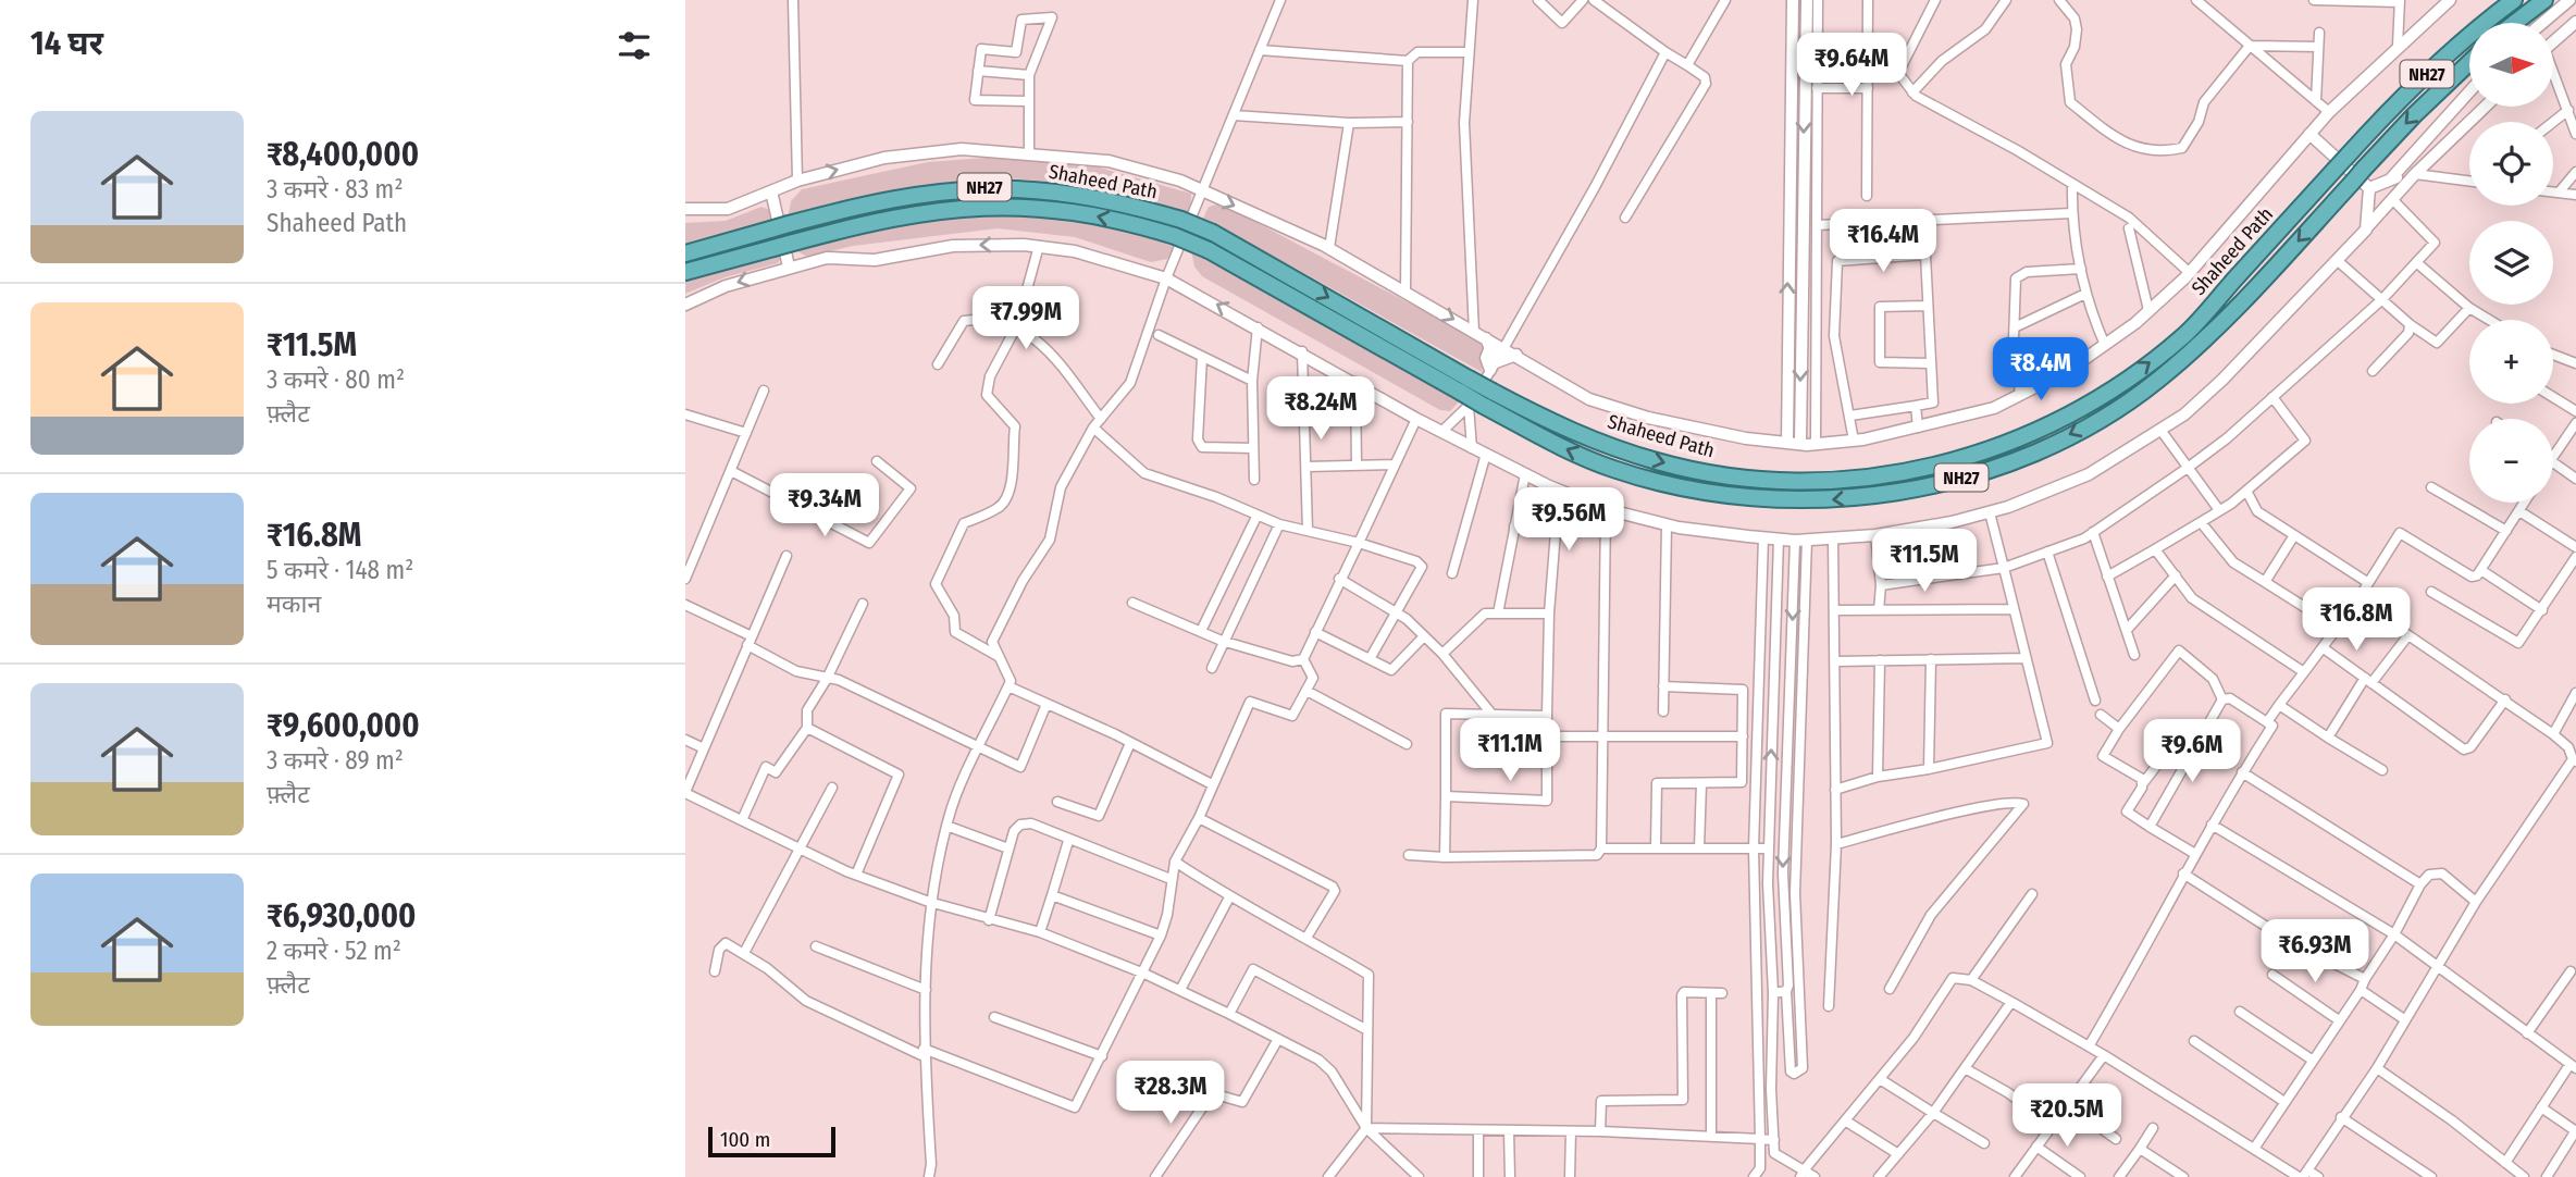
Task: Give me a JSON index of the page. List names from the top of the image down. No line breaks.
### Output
{"streets":{"highway":["NH27","Shaheed Path"]},"scale_bar":"100 m","north":"right","page":{"heading":"14 घर","map_buttons":["+","−"],"price":["₹9.64M","₹16.4M","₹7.99M","₹8.4M","₹8.24M","₹9.34M","₹9.56M","₹11.5M","₹16.8M","₹11.1M","₹9.6M","₹6.93M","₹28.3M","₹20.5M"],"list":[{"name":"₹8,400,000","note":"3 कमरे · 83 m² · Shaheed Path"},{"name":"₹11.5M","note":"3 कमरे · 80 m² · फ़्लैट"},{"name":"₹16.8M","note":"5 कमरे · 148 m² · मकान"},{"name":"₹9,600,000","note":"3 कमरे · 89 m² · फ़्लैट"},{"name":"₹6,930,000","note":"2 कमरे · 52 m² · फ़्लैट"}],"scale":"100 m"}}
